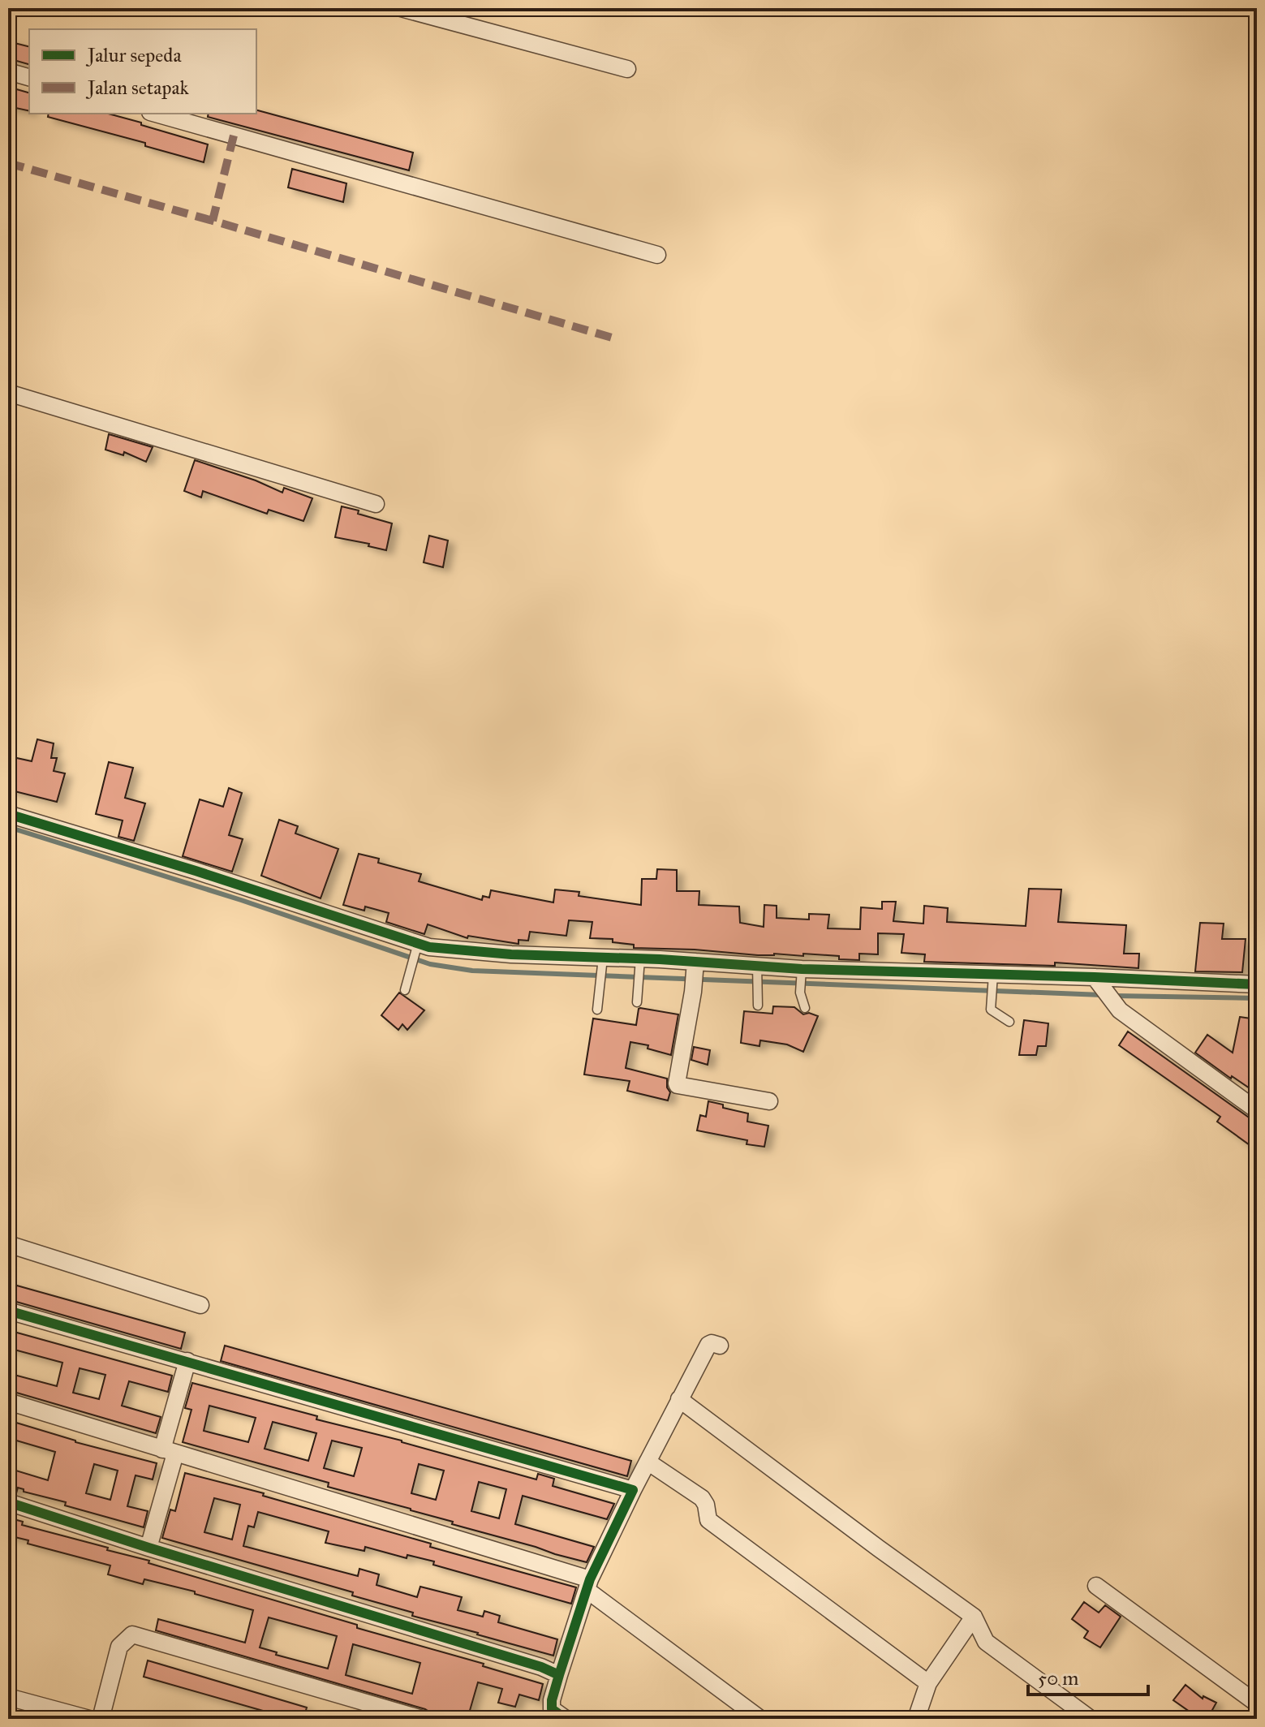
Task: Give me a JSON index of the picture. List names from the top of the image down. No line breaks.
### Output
{"legend":["Jalur sepeda","Jalan setapak"],"scale_bar":"50 m"}
